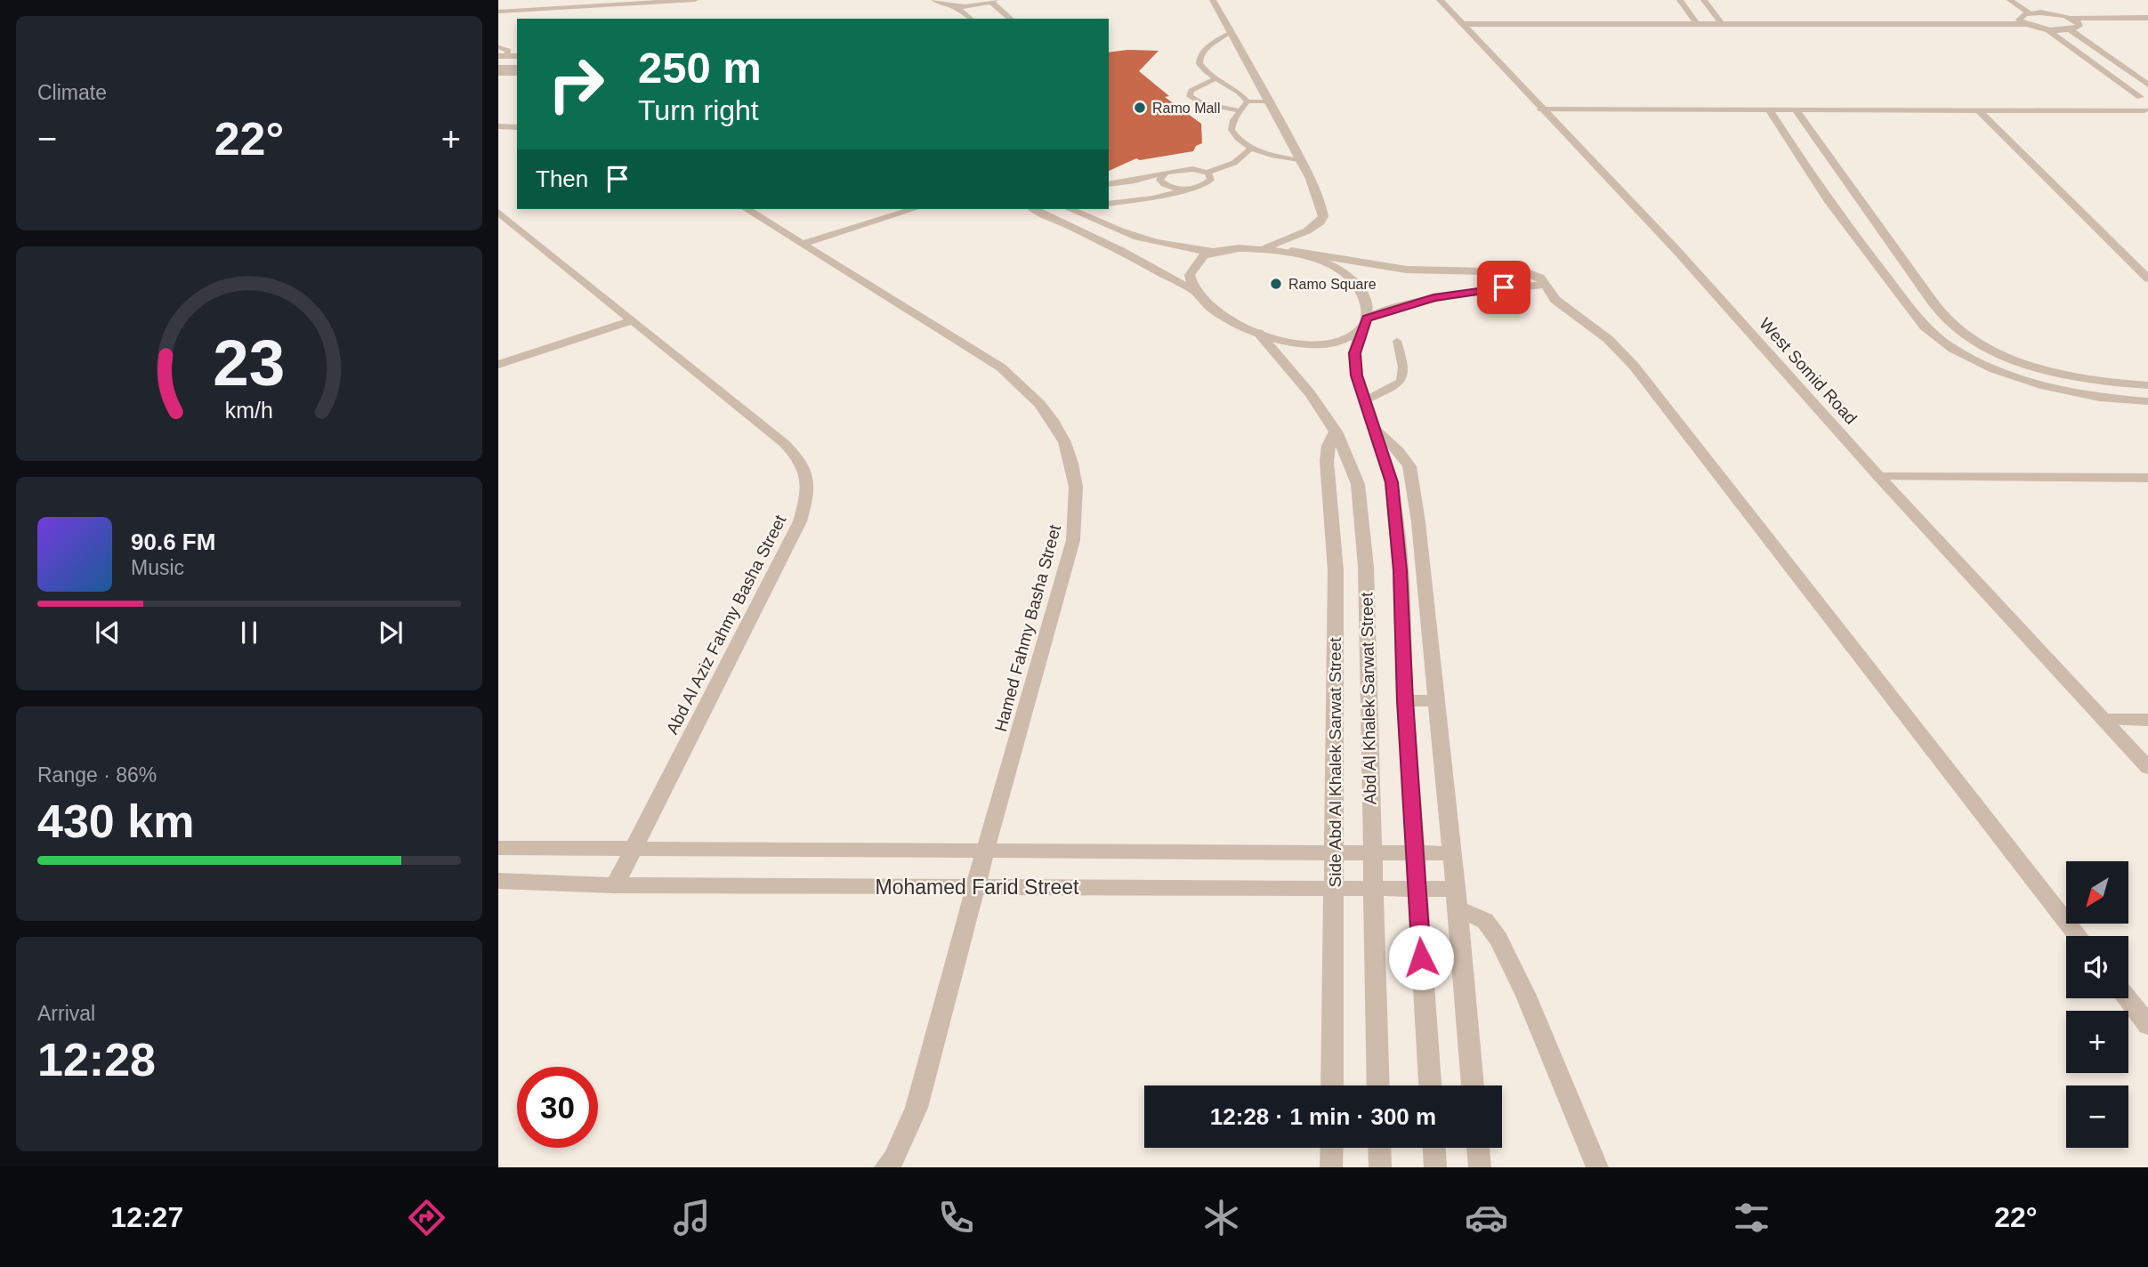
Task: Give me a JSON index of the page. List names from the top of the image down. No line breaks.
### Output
{"streets":{"street":["West Somid Road","Abd Al Aziz Fahmy Basha Street","Hamed Fahmy Basha Street","Abd Al Khalek Sarwat Street","Side Abd Al Khalek Sarwat Street","Mohamed Farid Street"]},"crossings":[["Abd Al Aziz Fahmy Basha Street","Mohamed Farid Street"],["Hamed Fahmy Basha Street","Mohamed Farid Street"],["Abd Al Khalek Sarwat Street","Side Abd Al Khalek Sarwat Street"],["Abd Al Khalek Sarwat Street","Mohamed Farid Street"],["Side Abd Al Khalek Sarwat Street","Mohamed Farid Street"]],"places":["Ramo Mall","Ramo Square"],"north":"bottom left","page":{"tile":["Climate",["Range · 86%","430 km"],["Arrival","12:28"]],"turn":["250 m","Turn right"],"heat":["−","22°","+"],"then":"Then","song":["90.6 FM","Music"],"map_buttons":["+","−"],"limit":"30","trip":"12:28 · 1 min · 300 m","tabs":["12:27","22°"],"gauge":["23","km/h"]}}
